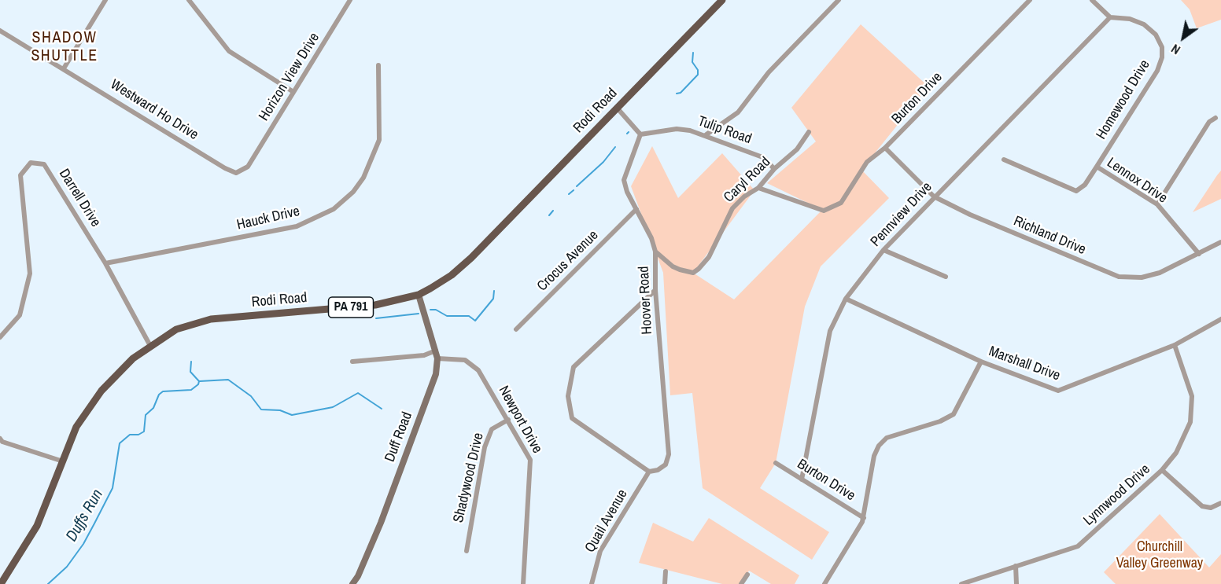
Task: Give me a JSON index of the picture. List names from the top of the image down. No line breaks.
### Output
{"streets":{"main road":["Rodi Road","PA 791"],"street":["Horizon View Drive","Burton Drive","Homewood Drive","Westward Ho Drive","Tulip Road","Caryl Road","Lennox Drive","Darrell Drive","Pennview Drive","Hauck Drive","Richland Drive","Crocus Avenue","Hoover Road","Marshall Drive","Newport Drive","Duff Road","Shadywood Drive","Lynnwood Drive","Quail Avenue"]},"crossings":[["Horizon View Drive","Westward Ho Drive"],["Burton Drive","Caryl Road"],["Burton Drive","Pennview Drive"],["Burton Drive","Richland Drive"],["Homewood Drive","Lennox Drive"],["Homewood Drive","Pennview Drive"],["Rodi Road","Darrell Drive"],["Rodi Road","Duff Road"],["Tulip Road","Caryl Road"],["Tulip Road","Hoover Road"],["Caryl Road","Hoover Road"],["Lennox Drive","Richland Drive"],["Darrell Drive","Hauck Drive"],["Pennview Drive","Richland Drive"],["Pennview Drive","Marshall Drive"],["Crocus Avenue","Hoover Road"],["Hoover Road","Quail Avenue"],["Marshall Drive","Lynnwood Drive"],["Newport Drive","Duff Road"],["Newport Drive","Shadywood Drive"]],"districts":["SHADOW SHUTTLE"],"water":["Duffs Run"],"parks":["Churchill Valley Greenway"],"north":"bottom left"}
